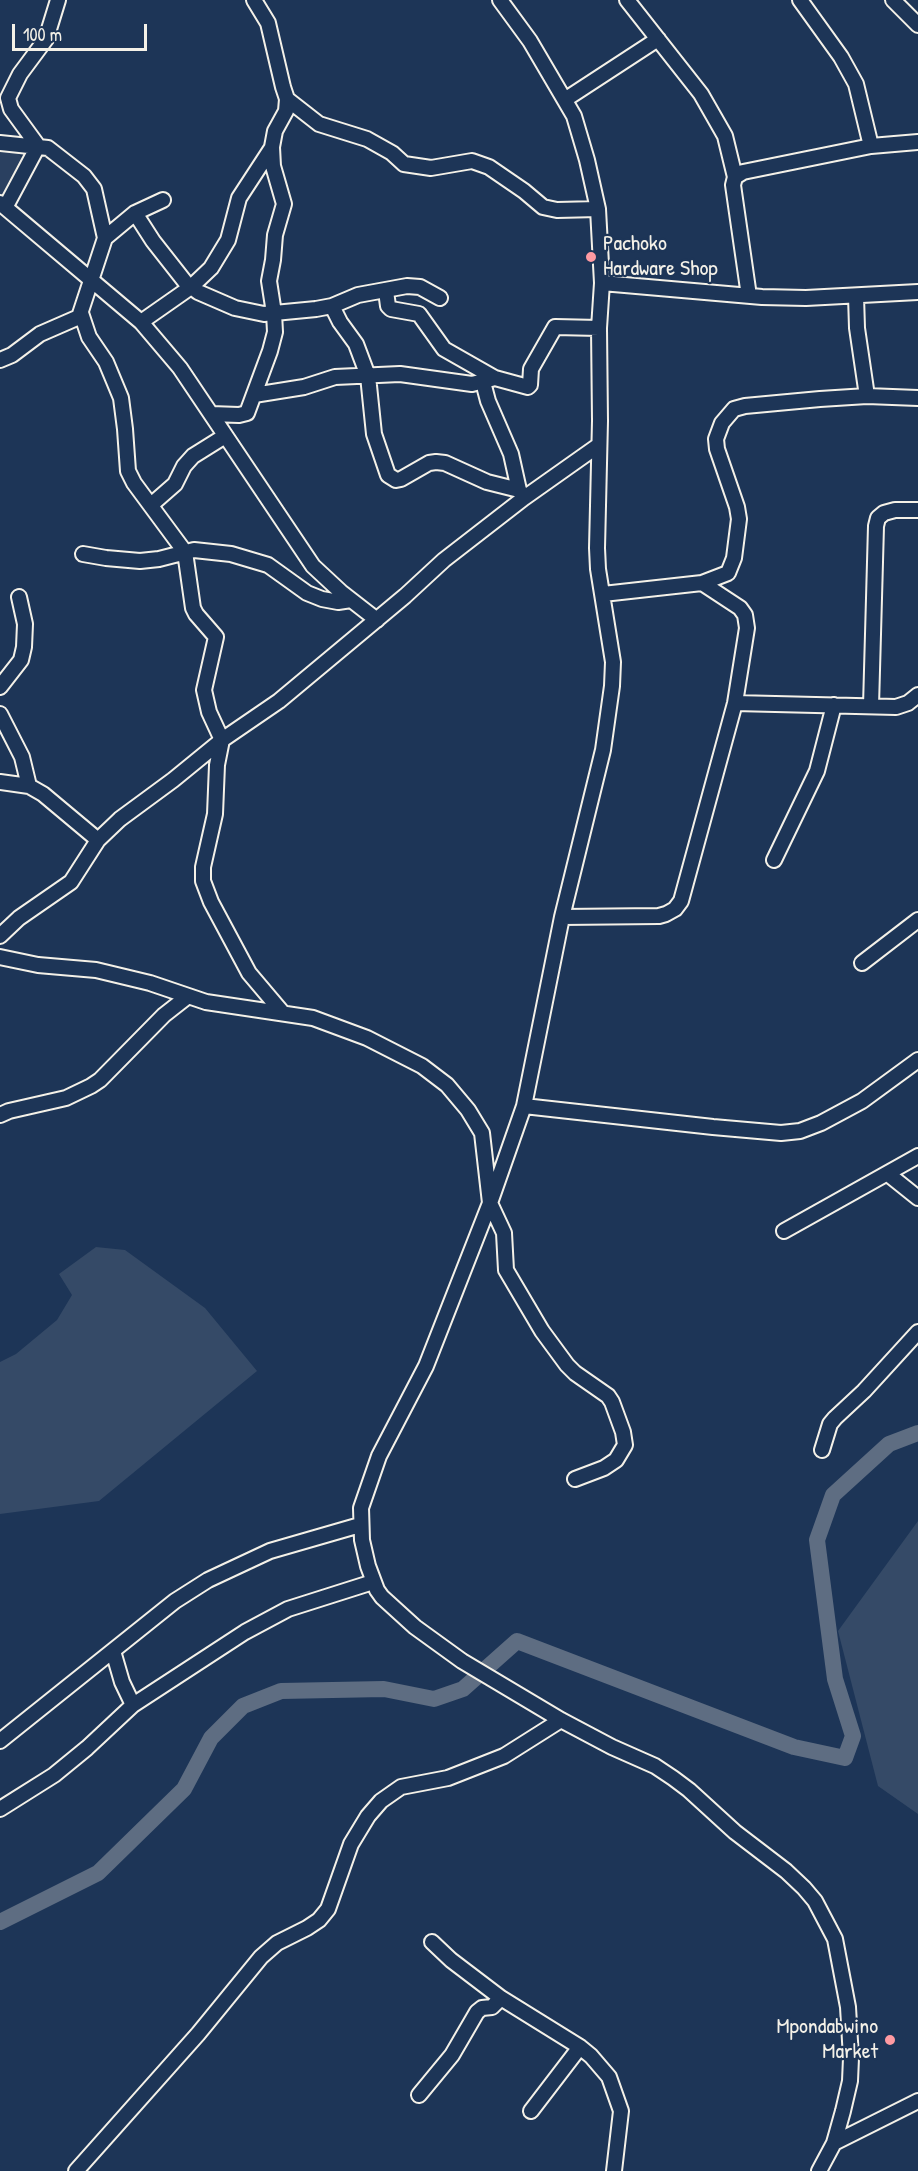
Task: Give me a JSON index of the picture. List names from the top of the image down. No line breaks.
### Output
{"places":["Pachoko Hardware Shop","Mpondabwino Market"],"scale_bar":"100 m"}
